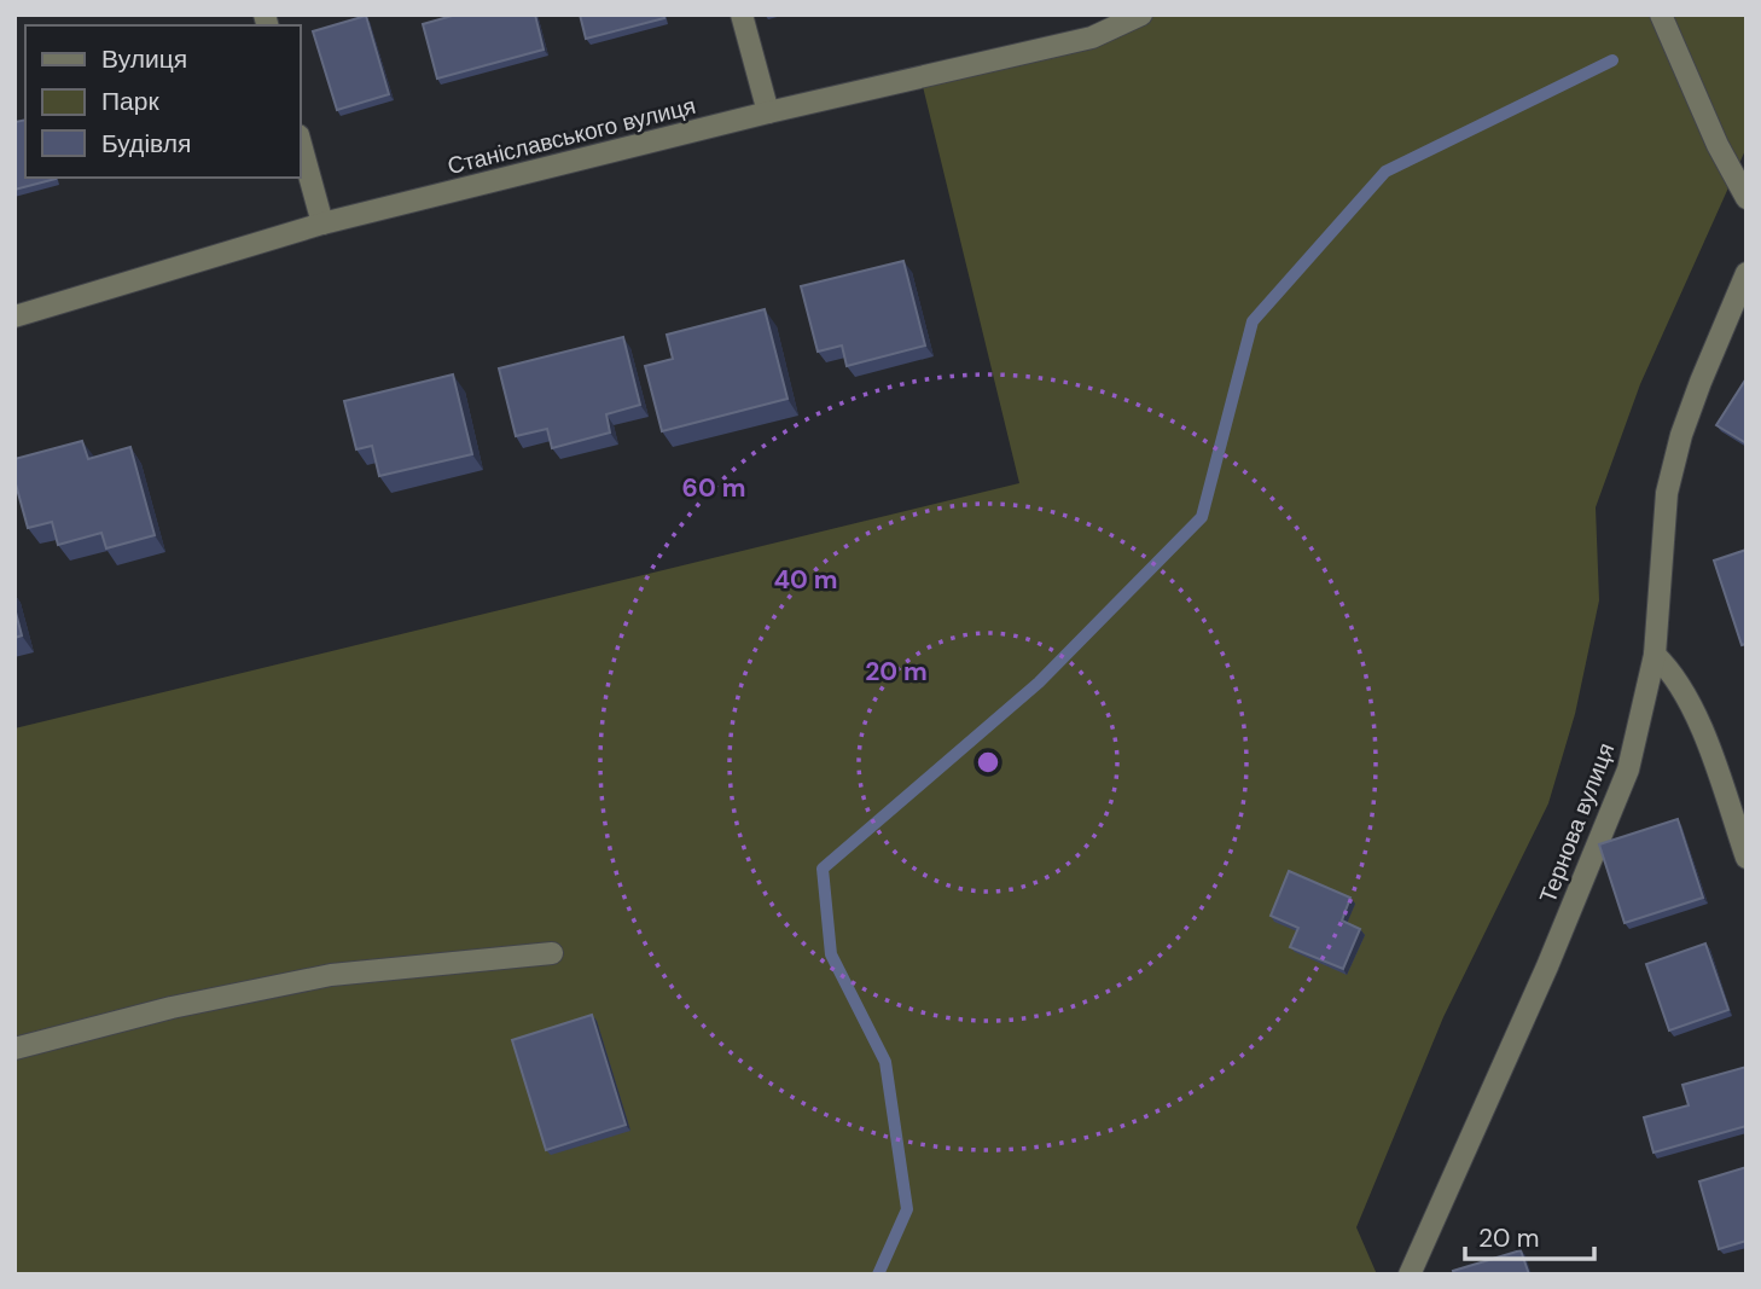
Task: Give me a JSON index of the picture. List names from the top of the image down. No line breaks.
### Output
{"streets":{"street":["Станіславського вулиця","Тернова вулиця"]},"legend":["Вулиця","Парк","Будівля"],"scale_bar":"20 m","rings":["60 m","40 m","20 m"]}
